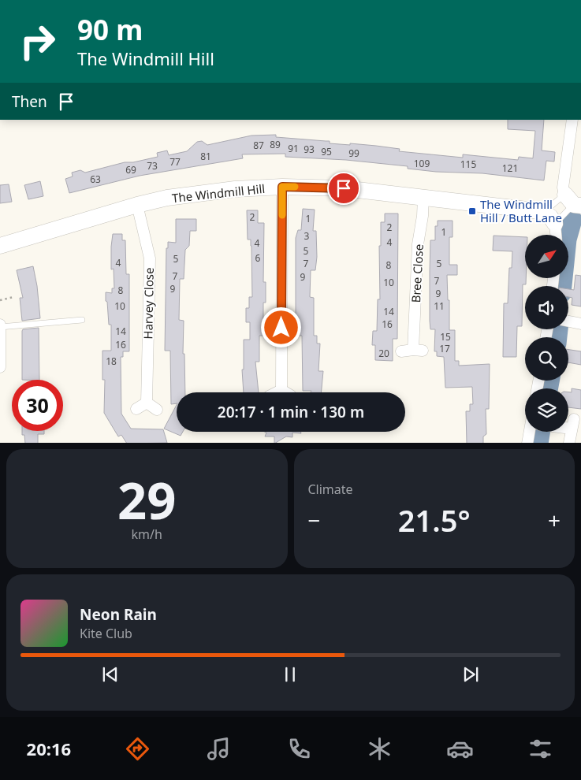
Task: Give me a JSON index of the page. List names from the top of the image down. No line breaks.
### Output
{"streets":{"street":["The Windmill Hill","Bree Close","Harvey Close"]},"crossings":[["The Windmill Hill","Bree Close"],["The Windmill Hill","Harvey Close"]],"places":{"transit":["The Windmill Hill / Butt Lane"]},"house_numbers":["89","87","91","93","95","99","81","77","109","115","73","121","69","63","2","1","2","1","3","4","4","5","6","5","4","7","5","8","7","9","7","10","9","8","9","10","11","14","16","14","15","16","17","20","18"],"north":"top right","page":{"turn":["90 m","The Windmill Hill"],"then":"Then","limit":"30","trip":"20:17 · 1 min · 130 m","tile":[["29","km/h"],"Climate"],"heat":["−","21.5°","+"],"song":["Neon Rain","Kite Club"],"tabs":"20:16"}}
